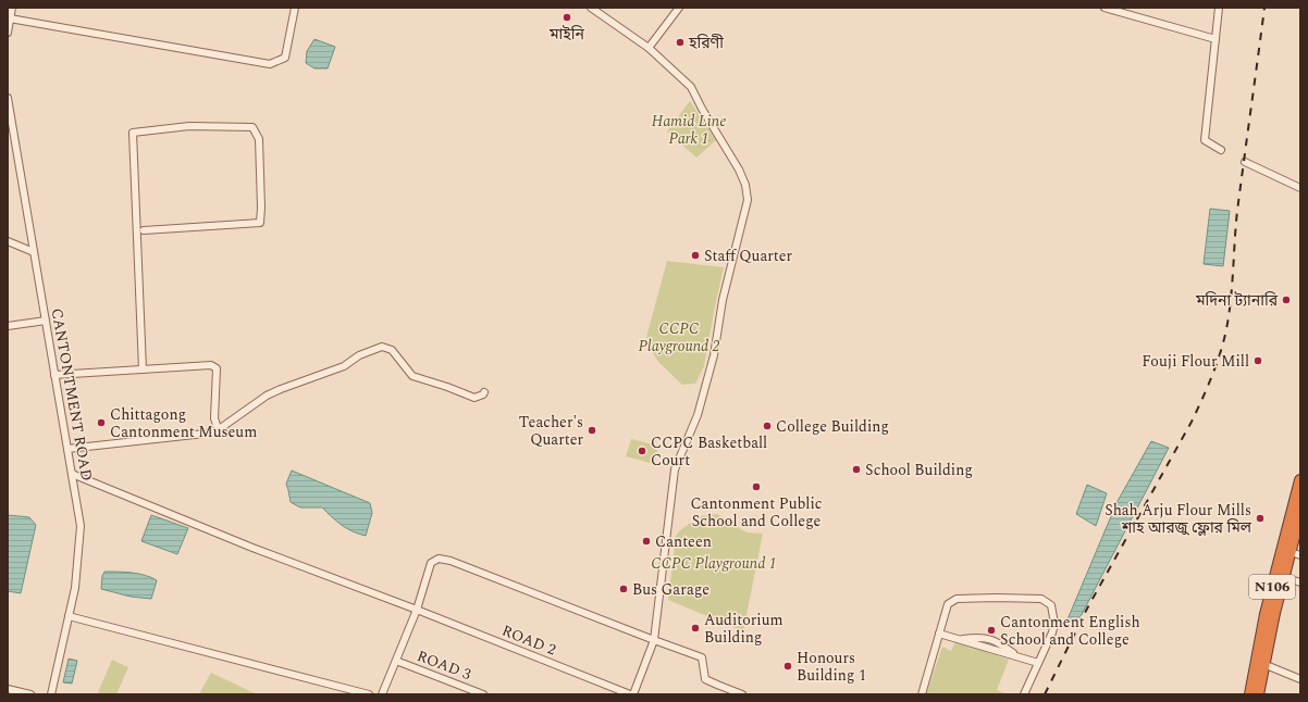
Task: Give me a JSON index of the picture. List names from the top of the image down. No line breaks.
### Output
{"streets":{"highway":["N106"],"street":["CANTONTMENT ROAD","ROAD 2","ROAD 3"]},"crossings":[["CANTONTMENT ROAD","ROAD 2"]],"parks":["Hamid Line Park 1","CCPC Playground 2","CCPC Playground 1"],"places":["মাইনি","হরিণী","Staff Quarter","মদিনা ট্যানারি","Fouji Flour Mill","Chittagong Cantonment Museum","College Building","Teacher's Quarter","CCPC Basketball Court","School Building","Cantonment Public School and College","Shah Arju Flour Mills শাহ আরজু ফ্লোর মিল","Canteen","Bus Garage","Auditorium Building","Cantonment English School and College","Honours Building 1"]}
